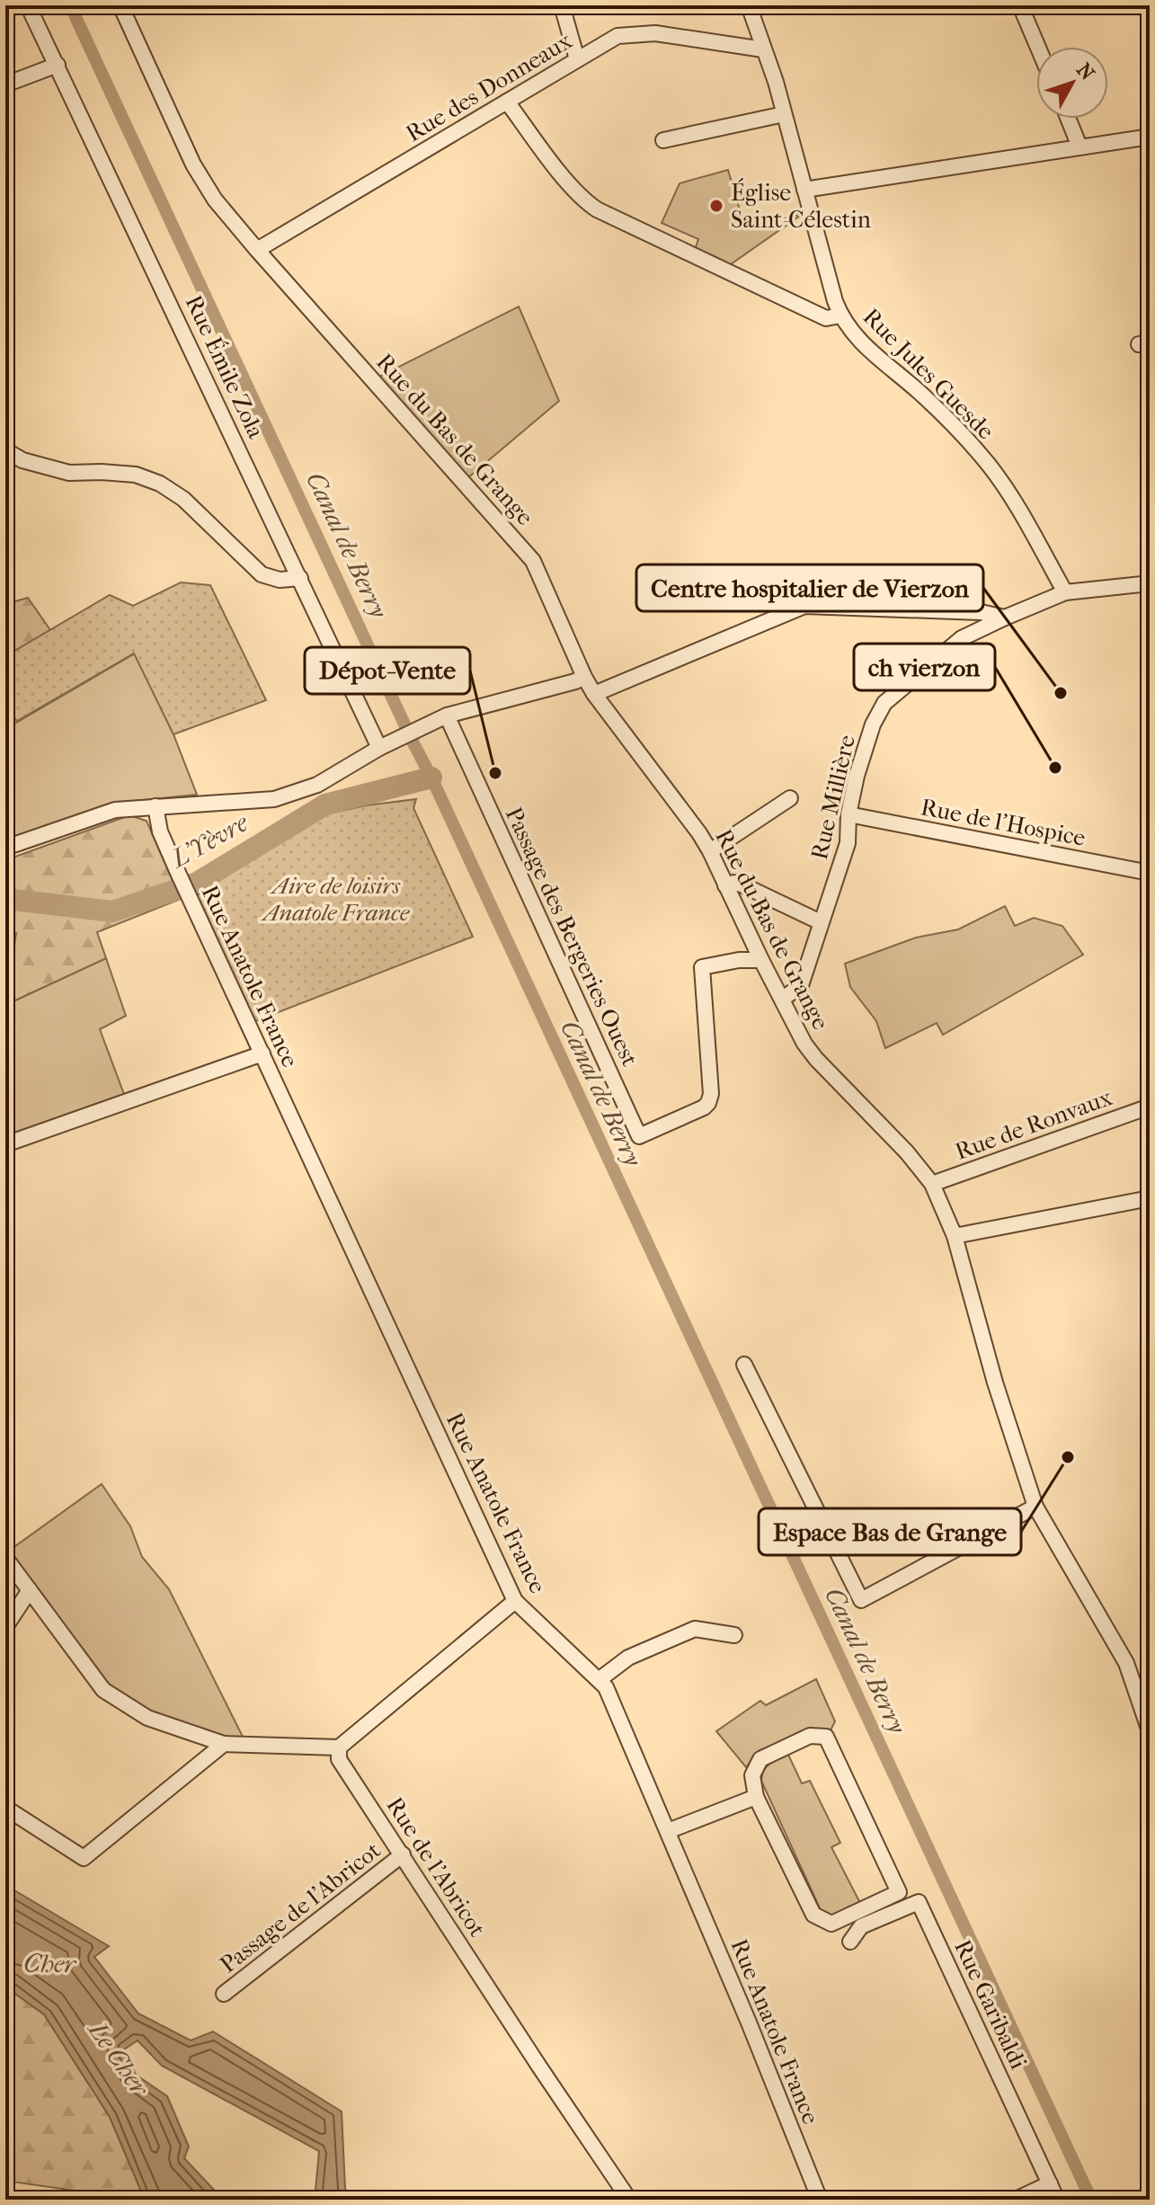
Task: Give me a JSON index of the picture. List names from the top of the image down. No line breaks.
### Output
{"streets":{"street":["Rue des Donneaux","Rue Émile Zola","Rue Jules Guesde","Rue du Bas de Grange","Rue Millière","Rue de l'Hospice","Passage des Bergeries Ouest","Rue Anatole France","Rue de Ronvaux","Rue de l'Abricot","Passage de l'Abricot","Rue Garibaldi"]},"crossings":[["Rue des Donneaux","Rue Jules Guesde"],["Rue des Donneaux","Rue du Bas de Grange"],["Rue Jules Guesde","Rue Millière"],["Rue du Bas de Grange","Rue Millière"],["Rue du Bas de Grange","Passage des Bergeries Ouest"],["Rue du Bas de Grange","Rue de Ronvaux"],["Rue Millière","Rue de l'Hospice"],["Rue de l'Abricot","Passage de l'Abricot"]],"water":["Canal de Berry","L'Yèvre","Cher","Le Cher"],"parks":["Aire de loisirs Anatole France"],"places":["Église Saint-Célestin","Centre hospitalier de Vierzon","ch vierzon","Dépot-Vente","Espace Bas de Grange"],"north":"top right"}
